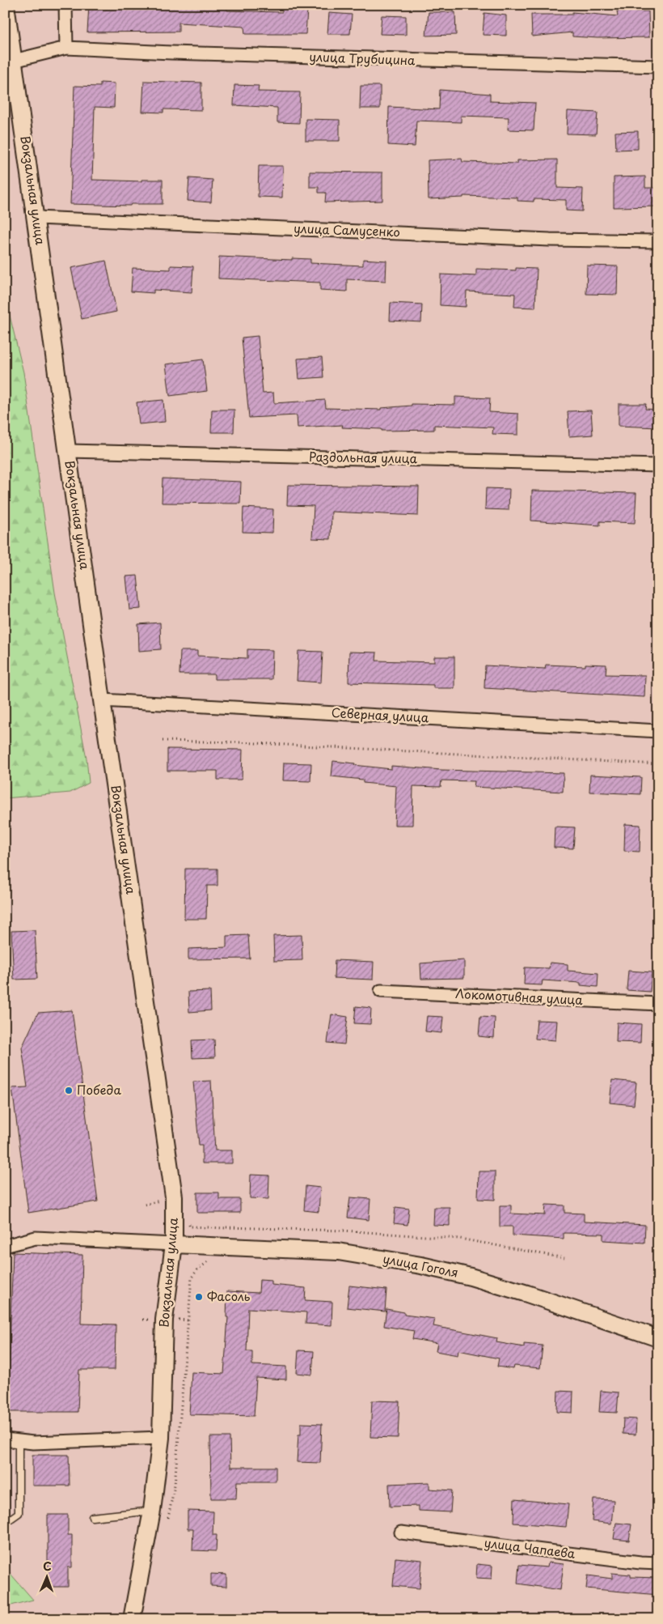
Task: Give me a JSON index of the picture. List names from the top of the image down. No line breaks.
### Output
{"streets":{"main road":["Вокзальная улица","улица Гоголя"],"street":["улица Трубицина","улица Самусенко","Раздольная улица","Северная улица","Локомотивная улица","улица Чапаева"]},"crossings":[["Вокзальная улица","улица Самусенко"],["Вокзальная улица","Раздольная улица"],["Вокзальная улица","Северная улица"],["Вокзальная улица","улица Гоголя"]],"places":["Победа","Фасоль"],"north":"top"}
